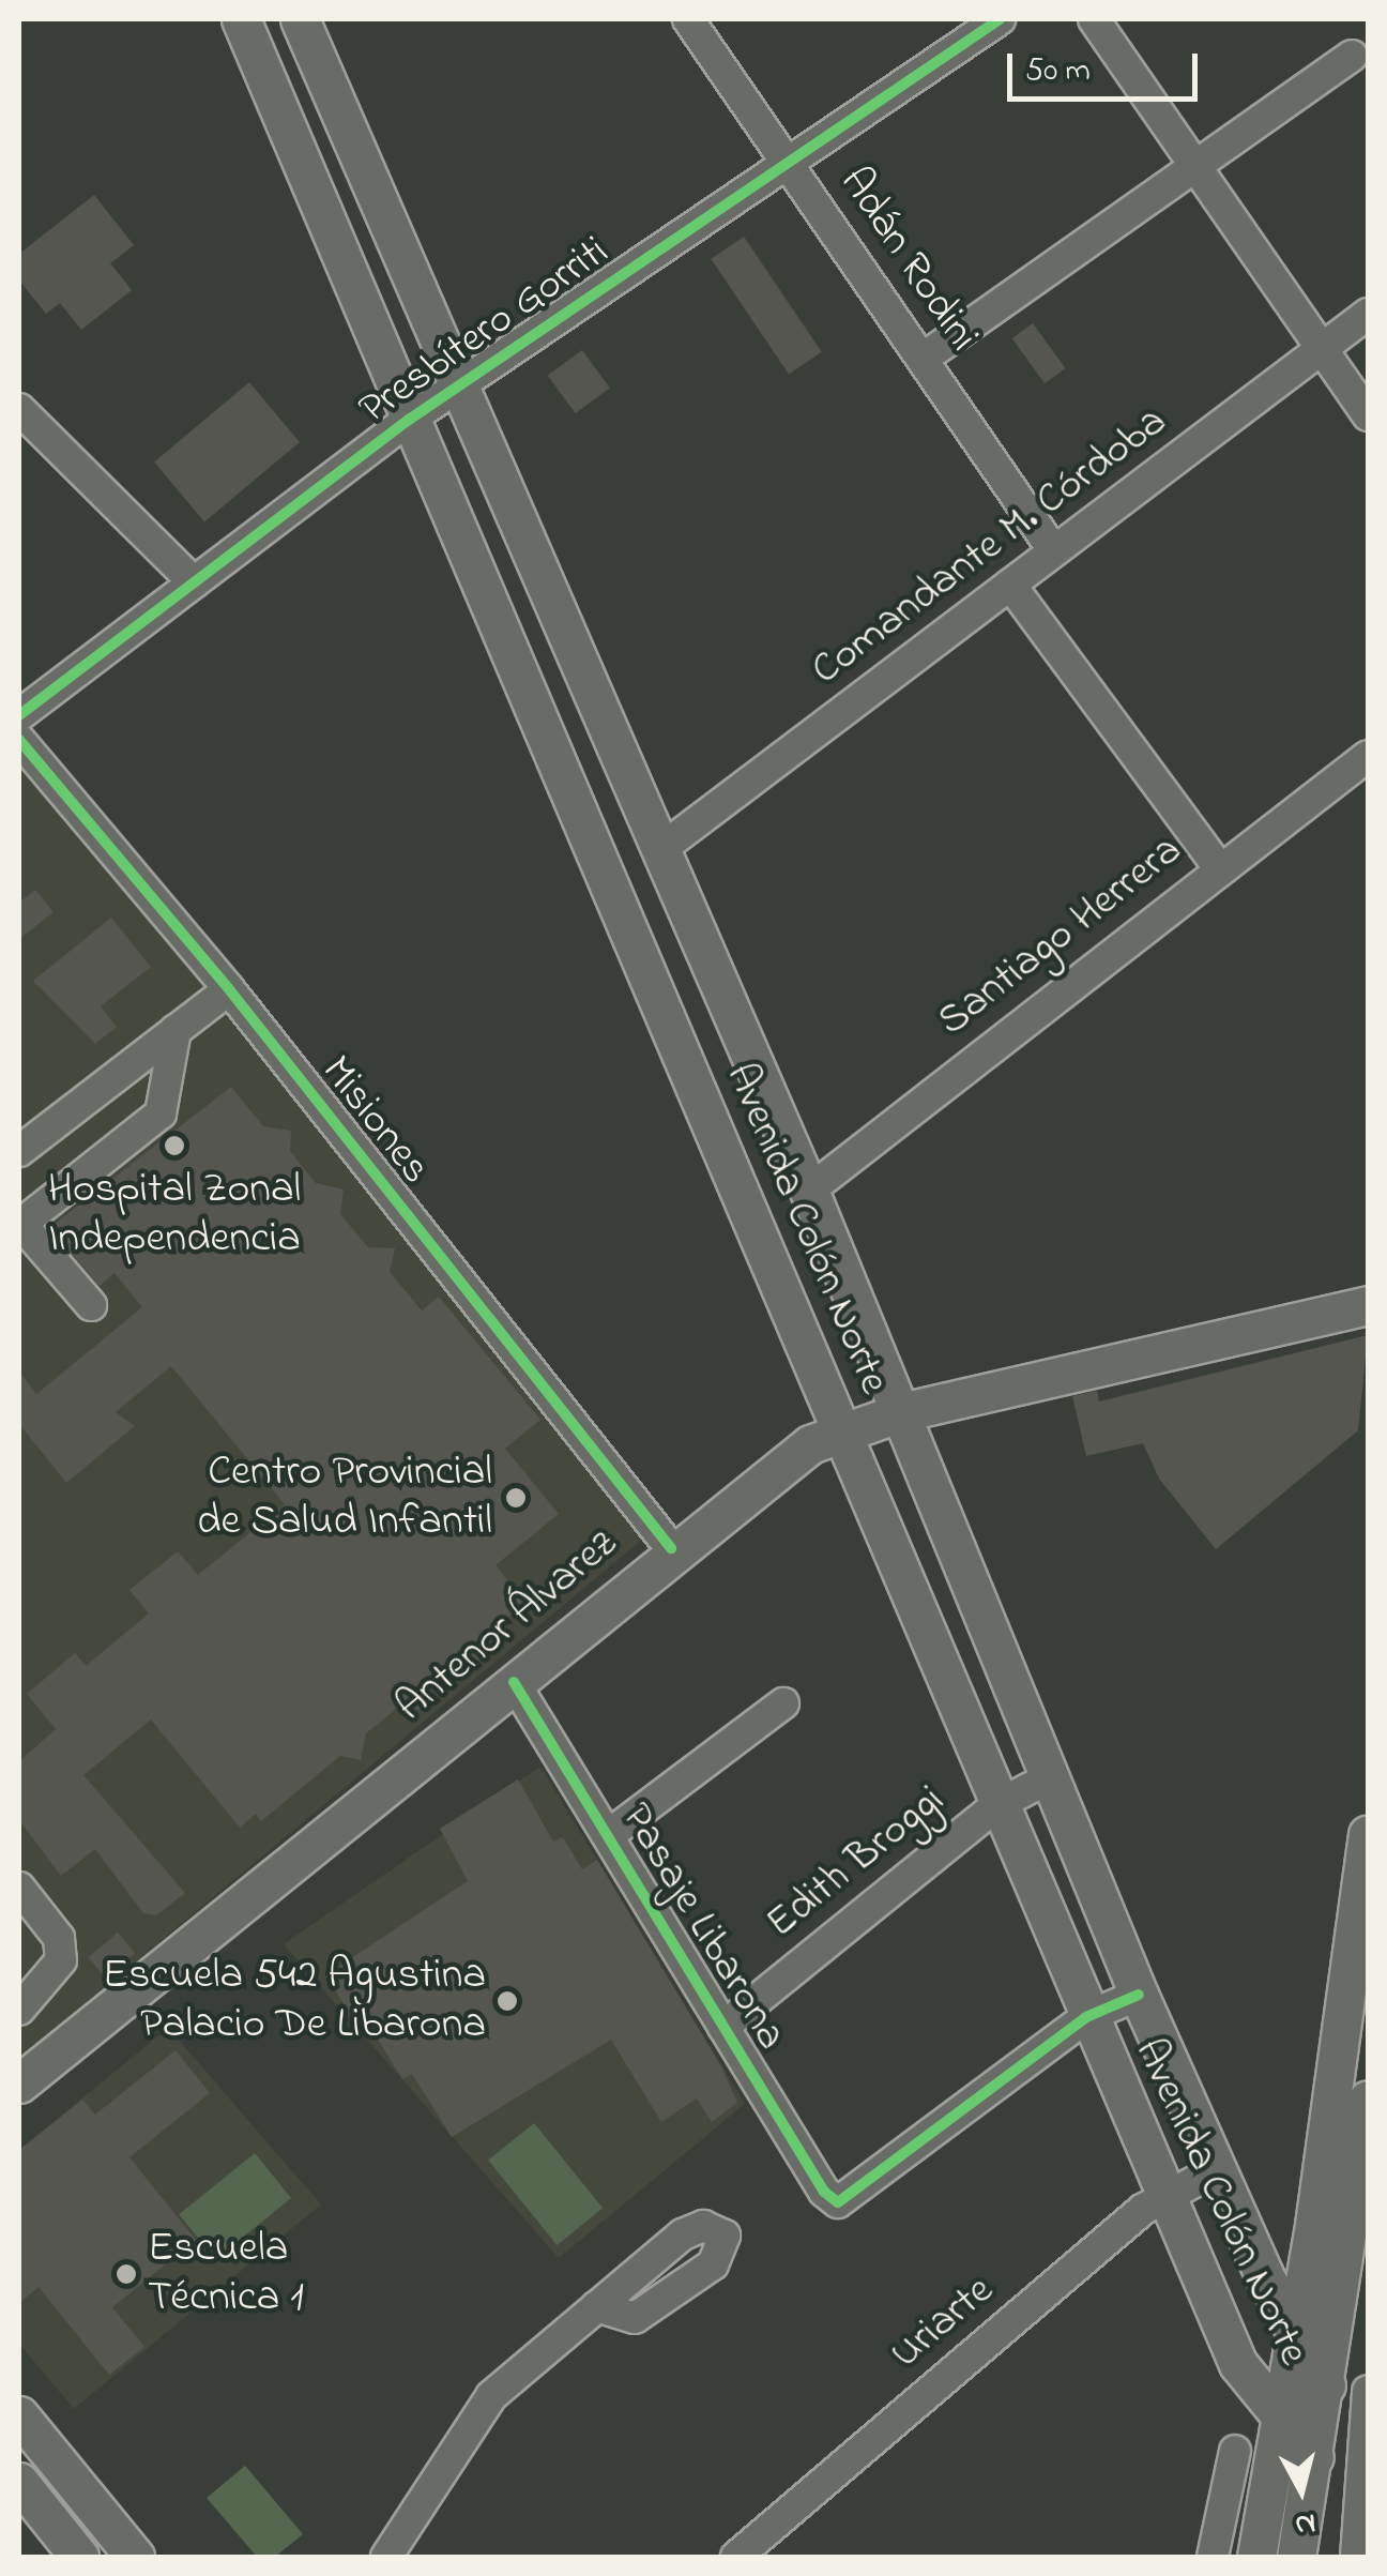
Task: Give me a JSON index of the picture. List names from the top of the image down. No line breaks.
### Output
{"streets":{"main road":["Avenida Colón Norte","Antenor Álvarez"],"street":["Adán Rodini","Presbítero Gorriti","Comandante M. Córdoba","Santiago Herrera","Misiones","Edith Broggi","Pasaje Libarona","Uriarte"]},"crossings":[["Adán Rodini","Presbítero Gorriti"],["Adán Rodini","Comandante M. Córdoba"],["Presbítero Gorriti","Avenida Colón Norte"],["Comandante M. Córdoba","Avenida Colón Norte"],["Santiago Herrera","Avenida Colón Norte"],["Misiones","Antenor Álvarez"],["Avenida Colón Norte","Antenor Álvarez"],["Avenida Colón Norte","Edith Broggi"],["Avenida Colón Norte","Pasaje Libarona"],["Avenida Colón Norte","Uriarte"],["Antenor Álvarez","Pasaje Libarona"],["Edith Broggi","Pasaje Libarona"]],"places":["Hospital Zonal Independencia","Centro Provincial de Salud Infantil","Escuela 542 Agustina Palacio De Libarona","Escuela Técnica 1"],"scale_bar":"50 m","north":"bottom"}
